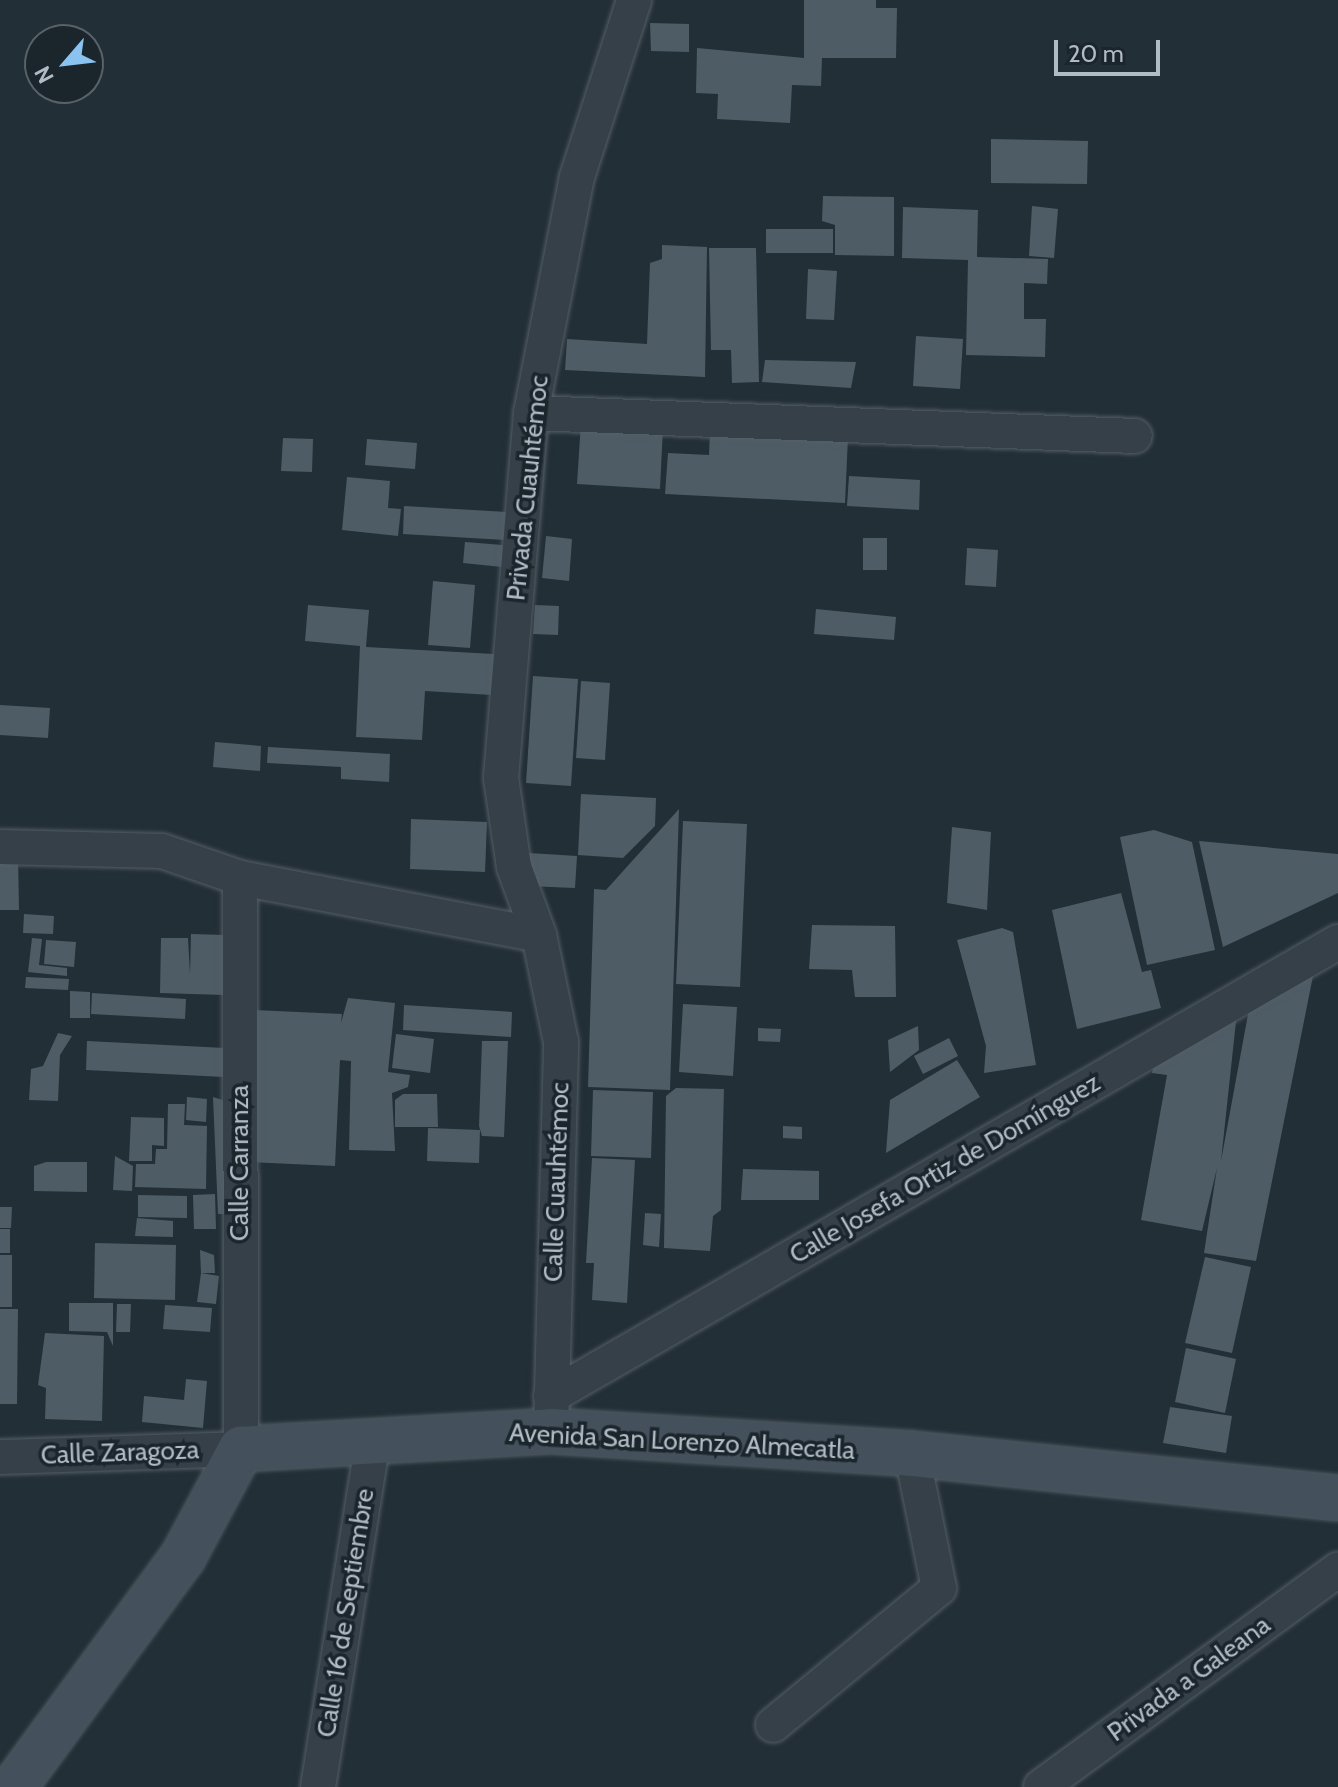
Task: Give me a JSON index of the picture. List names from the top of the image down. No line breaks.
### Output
{"streets":{"main road":["Avenida San Lorenzo Almecatla"],"street":["Privada Cuauhtémoc","Calle Carranza","Calle Josefa Ortiz de Domínguez","Calle Cuauhtémoc","Calle Zaragoza","Calle 16 de Septiembre","Privada a Galeana"]},"crossings":[["Privada Cuauhtémoc","Calle Cuauhtémoc"],["Calle Carranza","Avenida San Lorenzo Almecatla"],["Calle Carranza","Calle Zaragoza"],["Calle Josefa Ortiz de Domínguez","Calle Cuauhtémoc"],["Calle Josefa Ortiz de Domínguez","Avenida San Lorenzo Almecatla"],["Calle Cuauhtémoc","Avenida San Lorenzo Almecatla"],["Avenida San Lorenzo Almecatla","Calle Zaragoza"],["Avenida San Lorenzo Almecatla","Calle 16 de Septiembre"]],"scale_bar":"20 m","north":"bottom left"}
